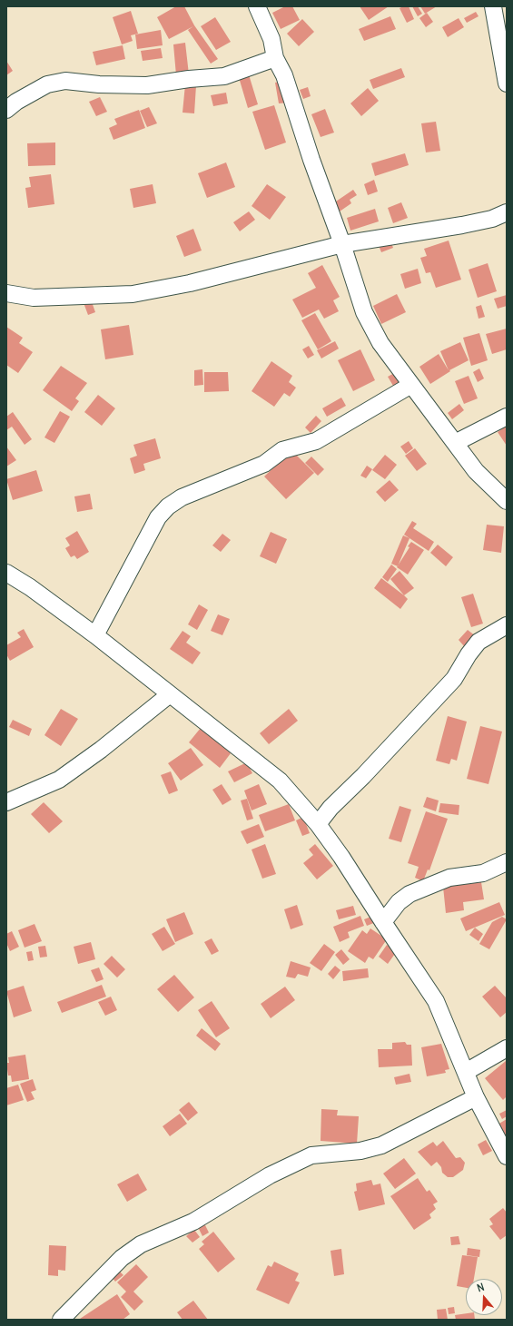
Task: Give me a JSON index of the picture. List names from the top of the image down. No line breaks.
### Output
{"north":"top"}
